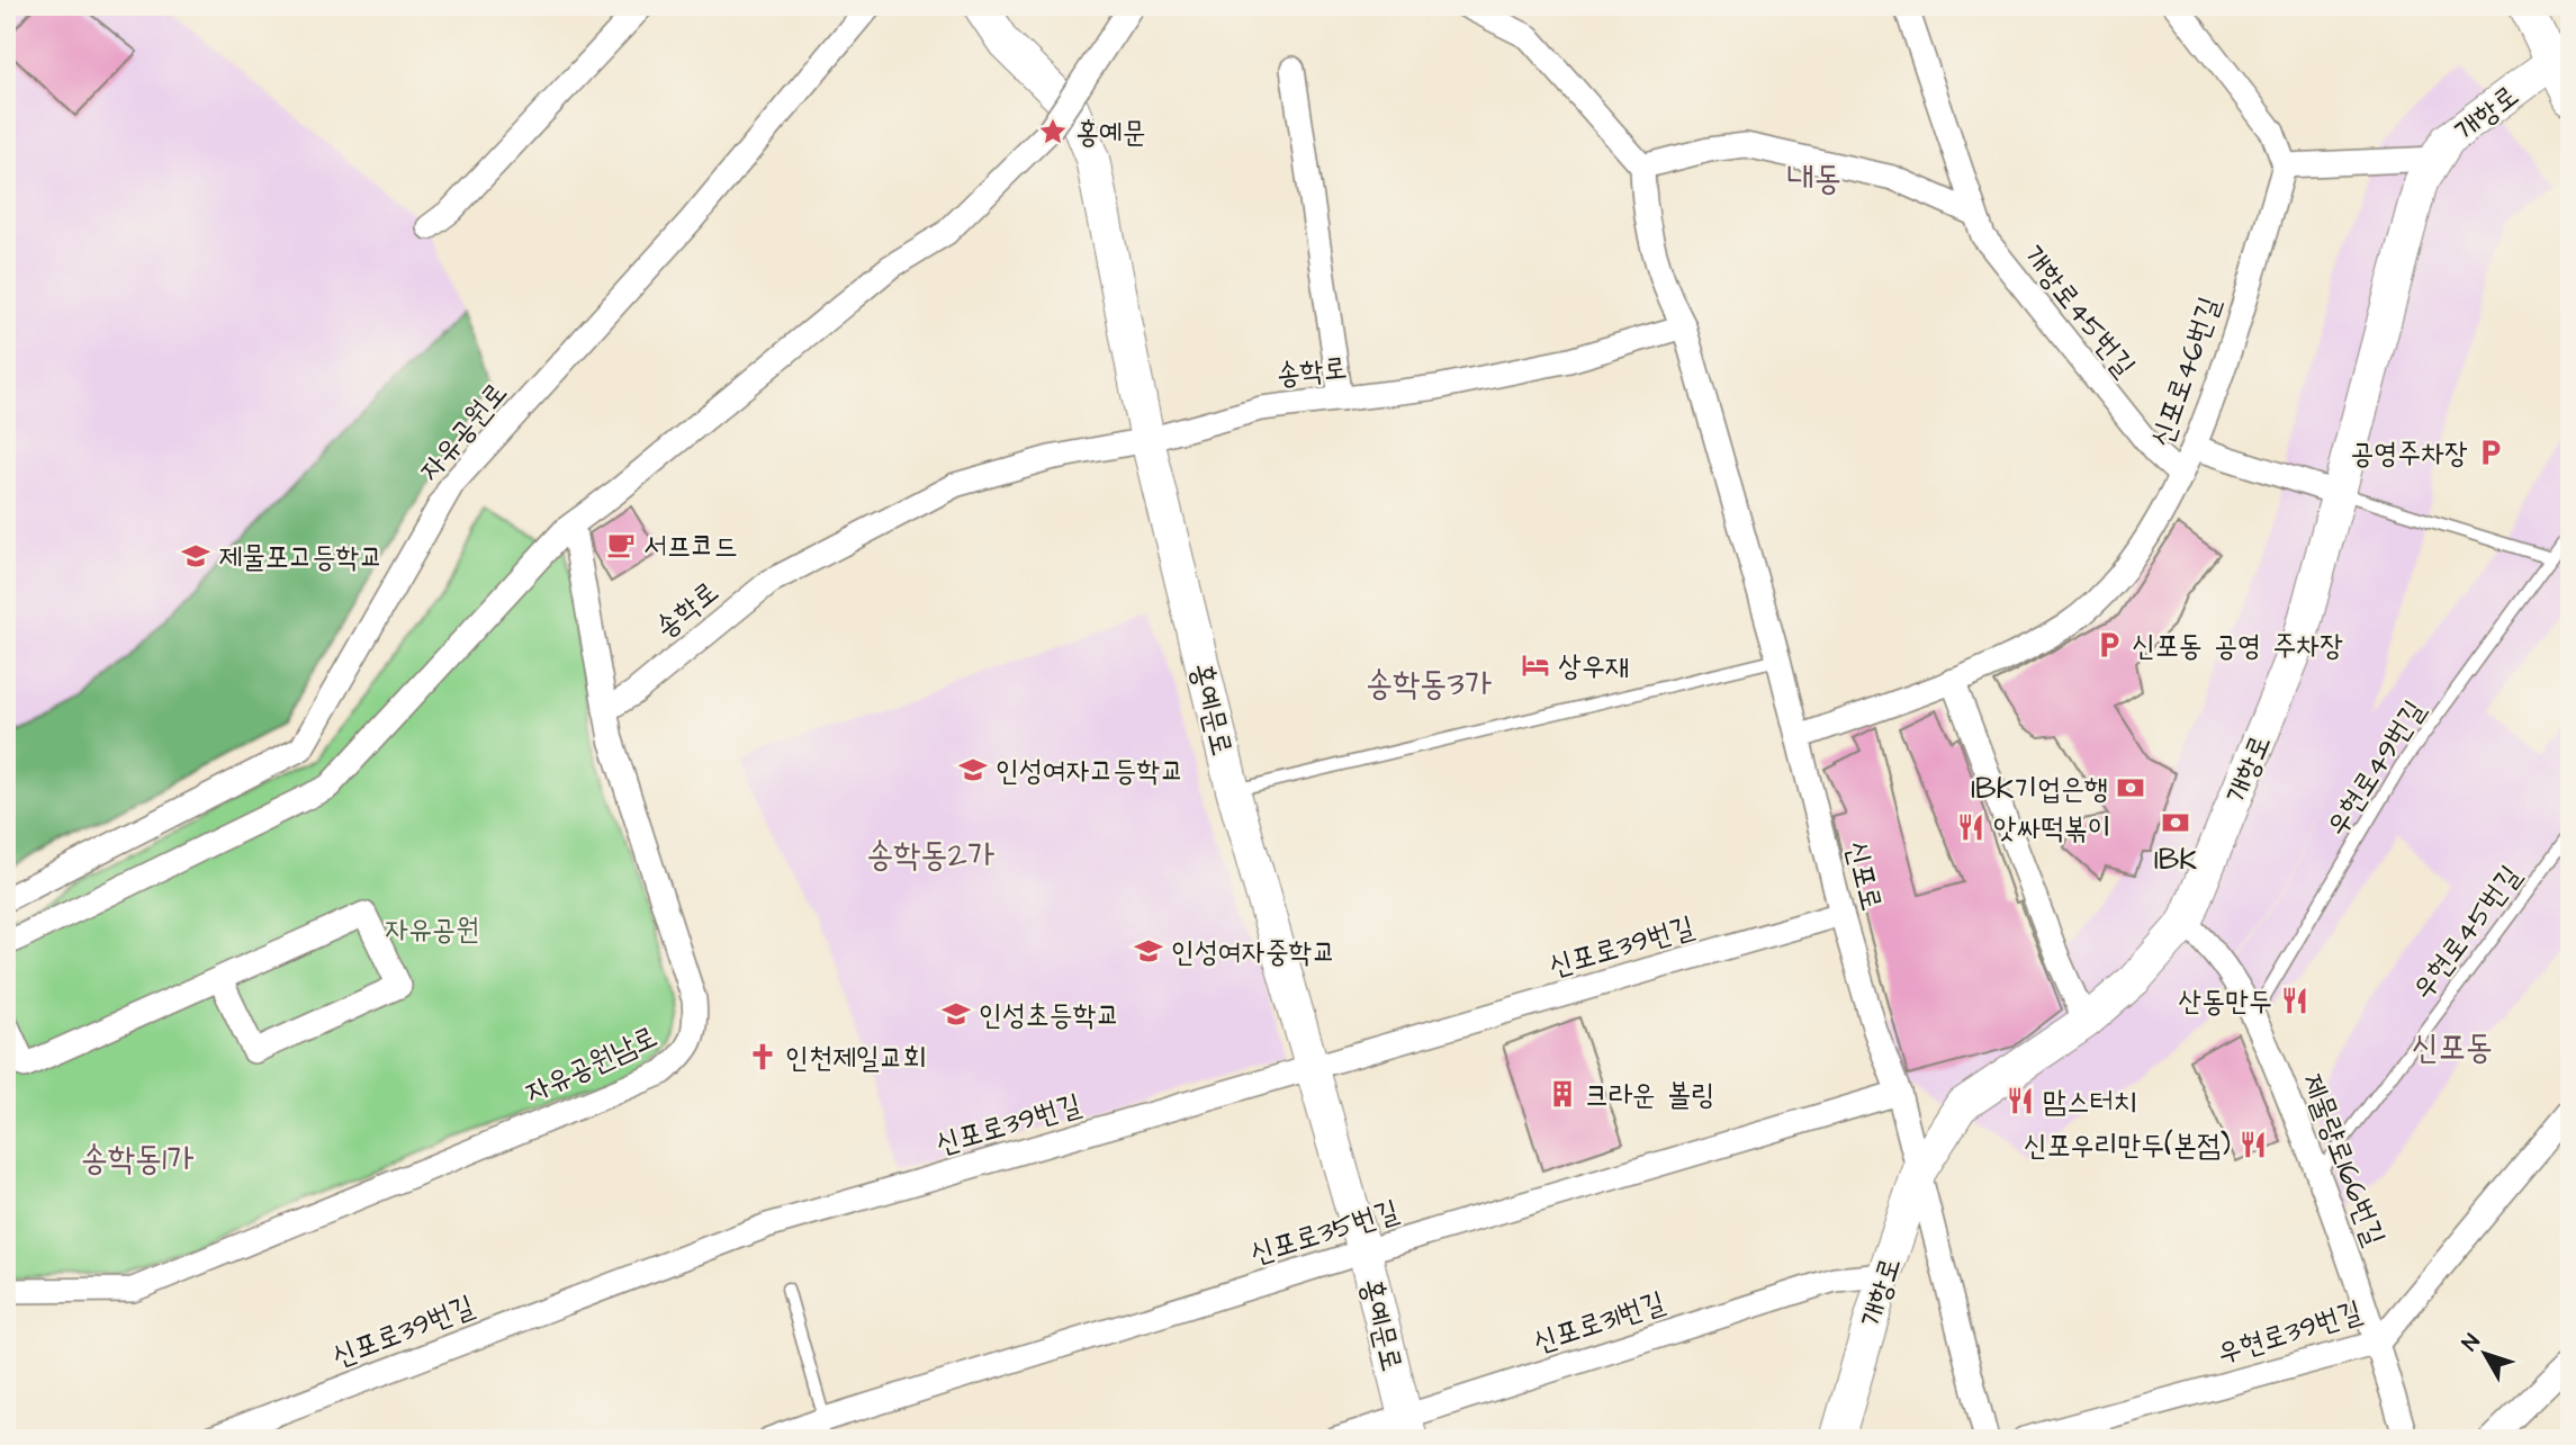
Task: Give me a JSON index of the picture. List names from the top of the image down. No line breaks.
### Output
{"streets":{"street":["개항로","개항로45번길","송학로","신포로46번길","자유공원로","홍예문로","신포로","신포로39번길","자유공원남로","제물량로166번길","신포로35번길","신포로31번길","우현로39번길"],"lane":["우현로49번길","우현로45번길"]},"crossings":[["개항로","신포로"],["개항로","제물량로166번길"],["개항로","신포로31번길"],["개항로45번길","신포로46번길"],["송학로","홍예문로"],["송학로","신포로"],["송학로","자유공원남로"],["신포로46번길","신포로"],["홍예문로","신포로39번길"],["홍예문로","신포로35번길"],["홍예문로","신포로31번길"],["우현로49번길","제물량로166번길"],["신포로","신포로39번길"],["신포로","신포로35번길"],["우현로45번길","제물량로166번길"],["제물량로166번길","우현로39번길"]],"districts":["내동","송학동3가","송학동2가","신포동","송학동1가"],"parks":["자유공원"],"places":{"place":["홍예문"],"parking":["공영주차장","신포동 공영 주차장"],"cafe":["서프코드"],"school or university":["제물포고등학교","인성여자고등학교","인성여자중학교","인성초등학교"],"hotel":["상우재"],"bank":["IBK기업은행","IBK"],"restaurant":["앗싸떡볶이","산동만두","맘스터치","신포우리만두(본점)"],"church":["인천제일교회"],"building":["크라운 볼링"]},"north":"top left"}
